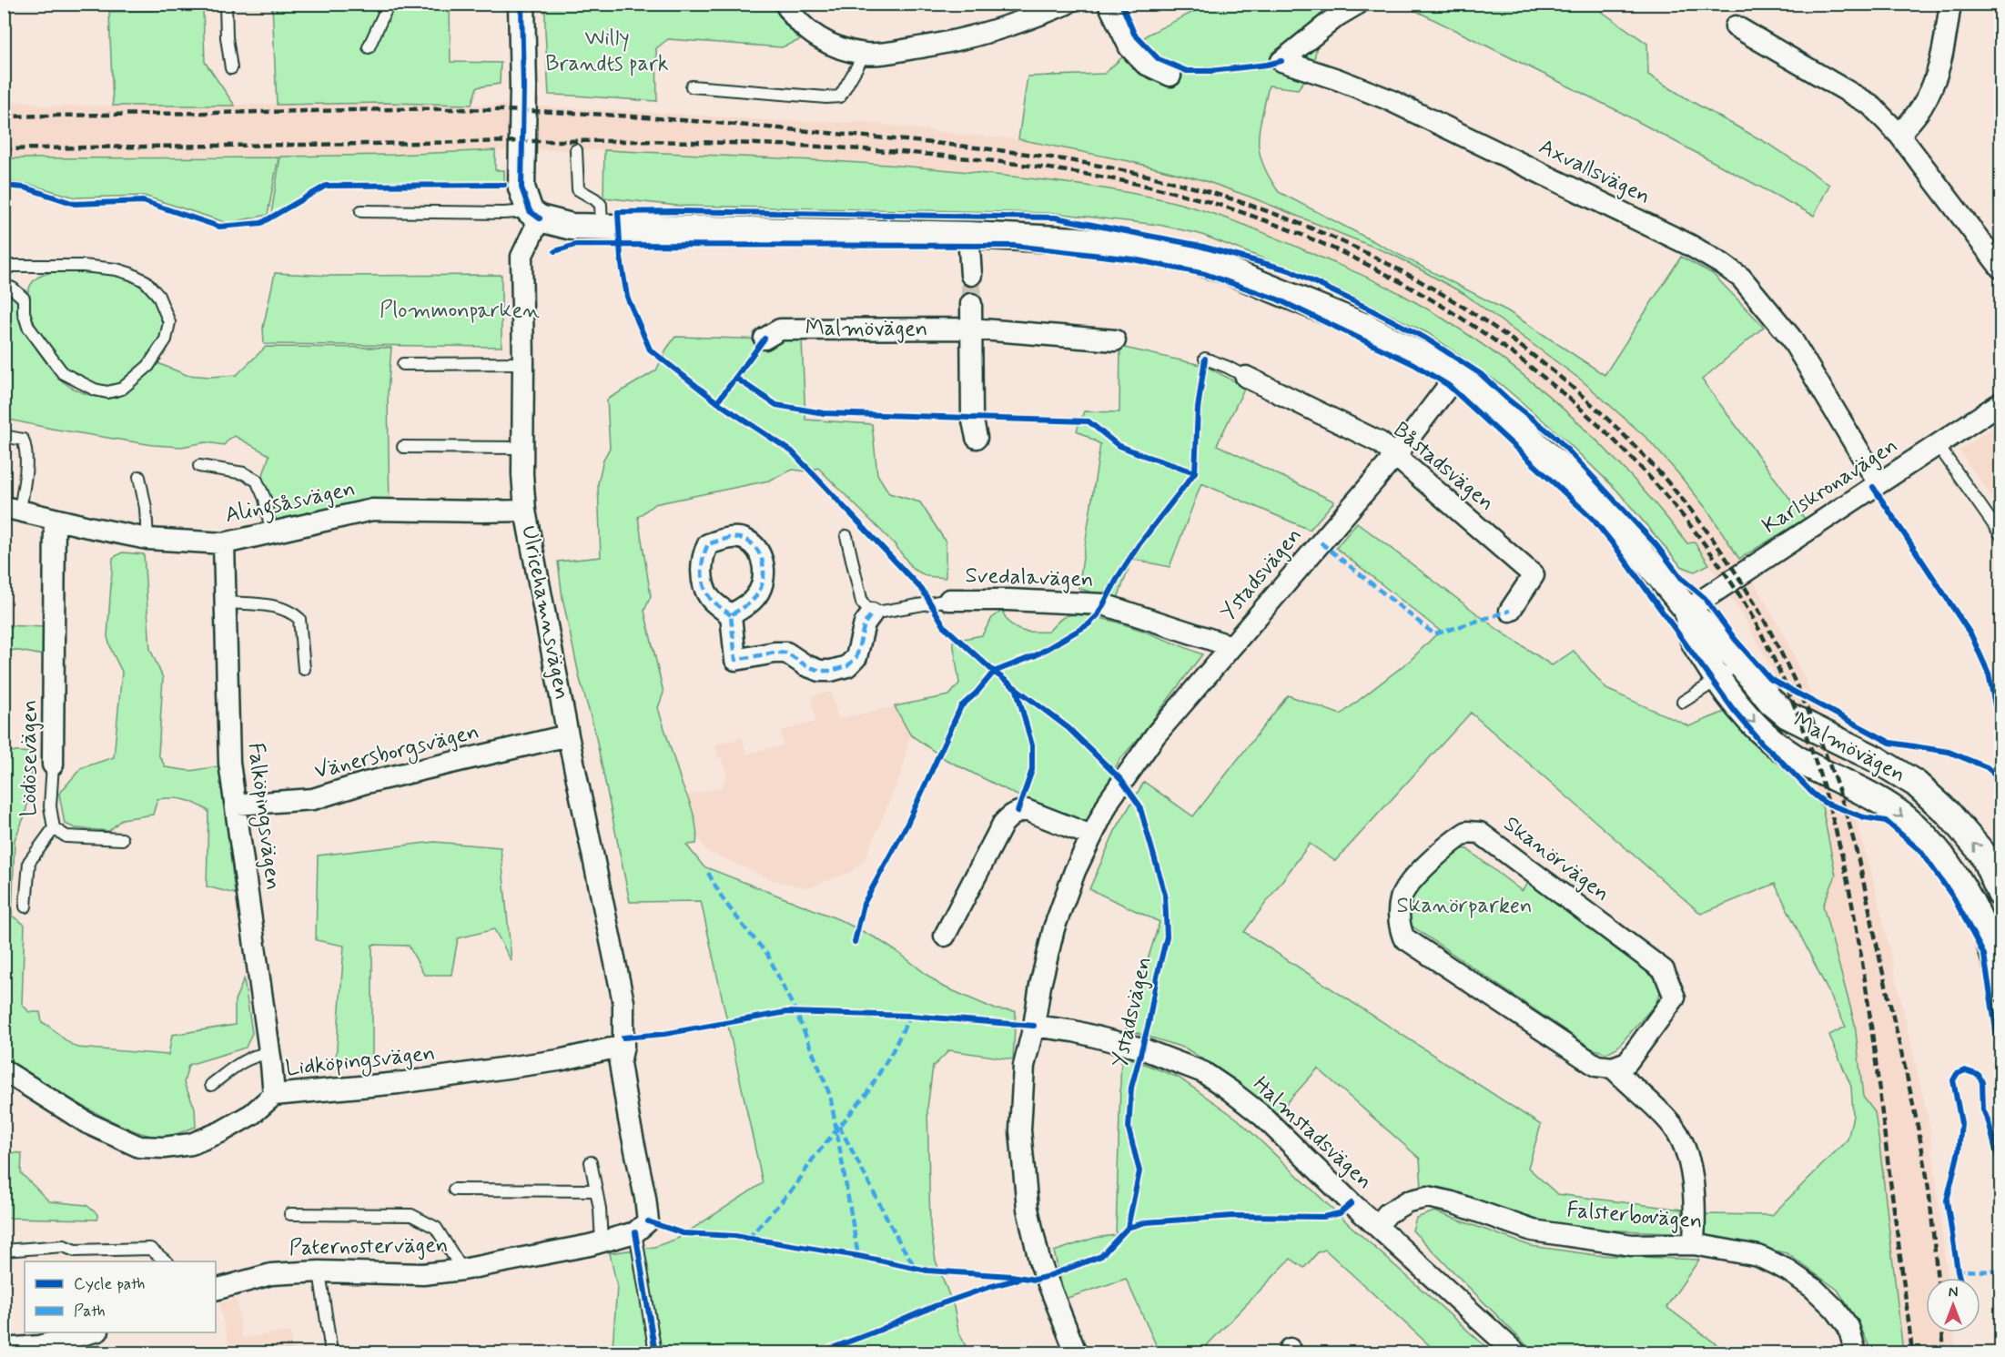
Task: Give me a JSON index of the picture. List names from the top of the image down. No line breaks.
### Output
{"streets":{"street":["Axvallsvägen","Malmövägen","Båstadsvägen","Karlskronavägen","Alingsåsvägen","Ystadsvägen","Svedalavägen","Ulricehamnsvägen","Vänersborgsvägen","Lödösevägen","Falköpingsvägen","Skanörvägen","Lidköpingsvägen","Halmstadsvägen","Falsterbovägen","Paternostervägen"]},"crossings":[["Axvallsvägen","Karlskronavägen"],["Malmövägen","Karlskronavägen"],["Malmövägen","Ystadsvägen"],["Malmövägen","Ulricehamnsvägen"],["Båstadsvägen","Ystadsvägen"],["Alingsåsvägen","Ulricehamnsvägen"],["Alingsåsvägen","Lödösevägen"],["Alingsåsvägen","Falköpingsvägen"],["Ystadsvägen","Svedalavägen"],["Ystadsvägen","Halmstadsvägen"],["Ulricehamnsvägen","Vänersborgsvägen"],["Ulricehamnsvägen","Lidköpingsvägen"],["Ulricehamnsvägen","Paternostervägen"],["Vänersborgsvägen","Falköpingsvägen"],["Falköpingsvägen","Lidköpingsvägen"],["Skanörvägen","Falsterbovägen"],["Halmstadsvägen","Falsterbovägen"]],"parks":["Willy Brandts park","Plommonparken","Skanörparken"],"legend":["Cycle path","Path"],"north":"top"}
